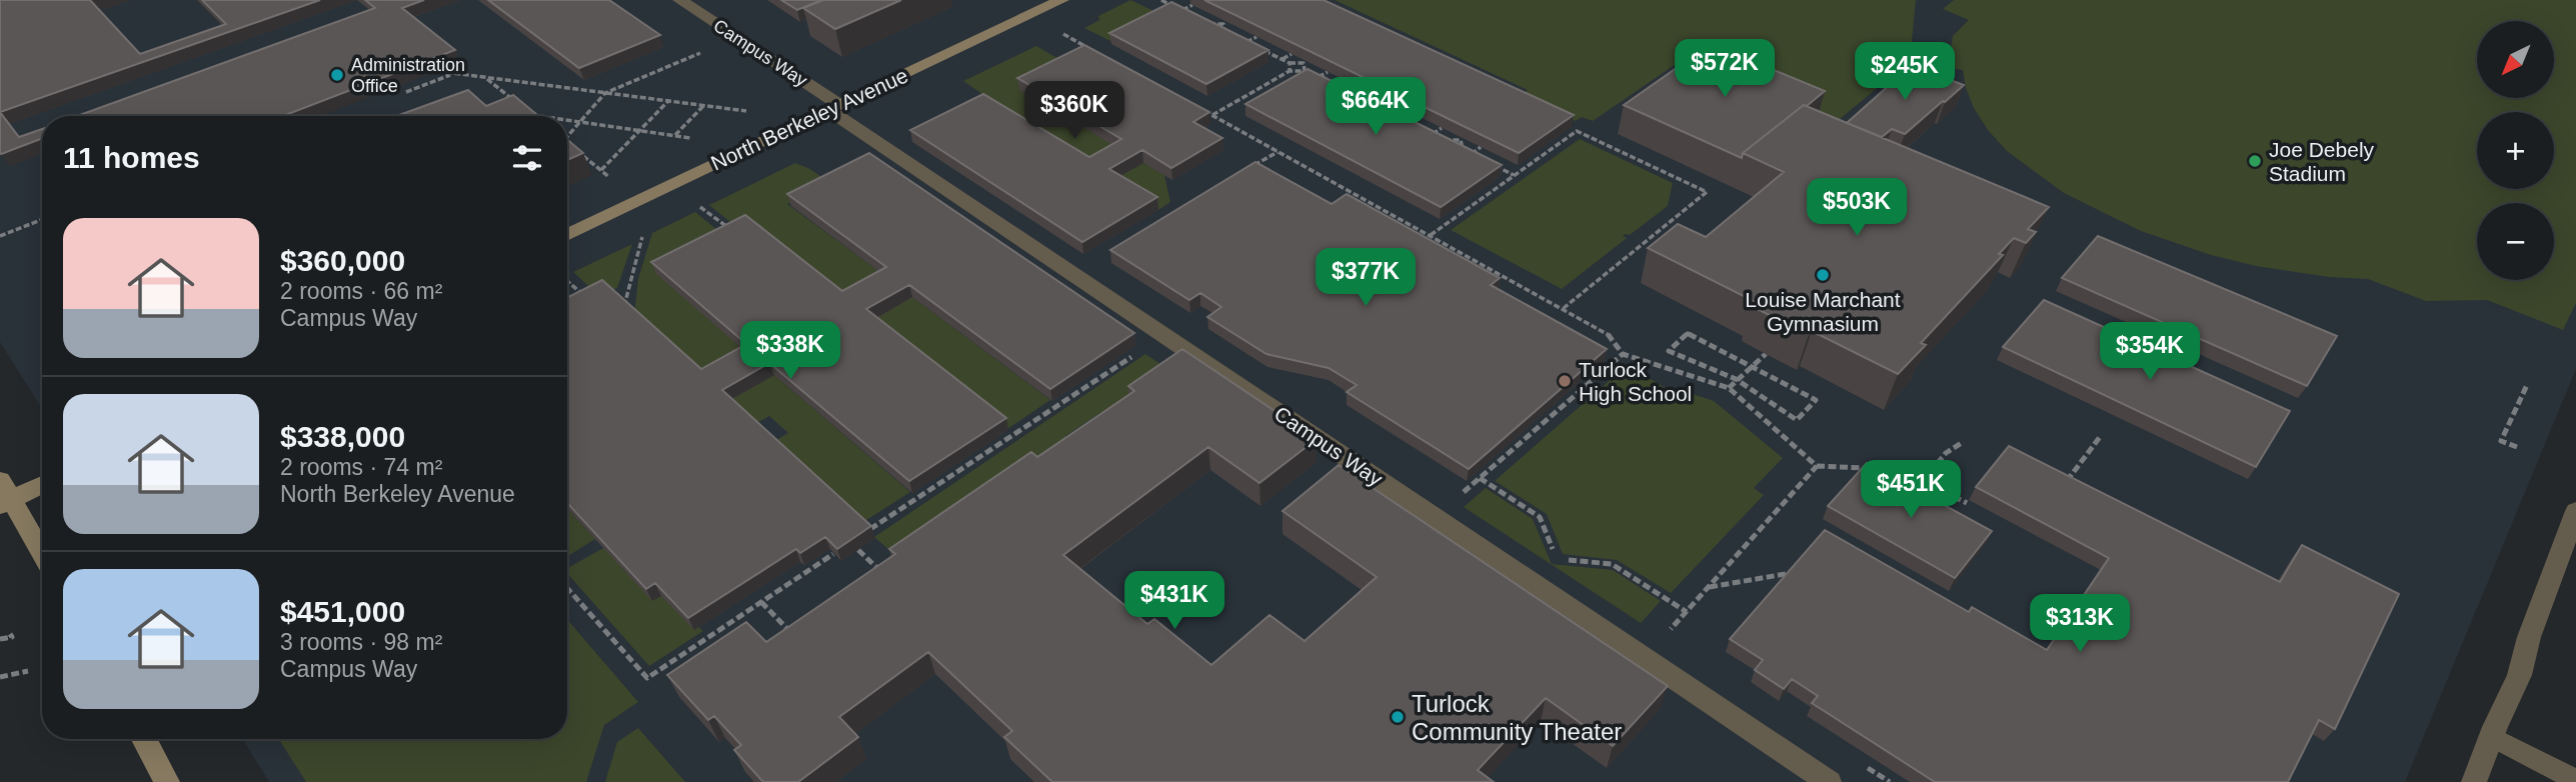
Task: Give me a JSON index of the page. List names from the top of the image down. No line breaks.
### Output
{"streets":{"street":["Campus Way","North Berkeley Avenue"]},"crossings":[["Campus Way","North Berkeley Avenue"]],"places":["Administration Office","Joe Debely Stadium","Louise Marchant Gymnasium","Turlock High School","Turlock Community Theater"],"north":"bottom left","page":{"map_buttons":["+","−"],"price":["$572K","$245K","$664K","$360K","$503K","$377K","$338K","$354K","$451K","$431K","$313K"],"heading":"11 homes","list":[{"name":"$360,000","note":"2 rooms · 66 m² · Campus Way"},{"name":"$338,000","note":"2 rooms · 74 m² · North Berkeley Avenue"},{"name":"$451,000","note":"3 rooms · 98 m² · Campus Way"}]}}
